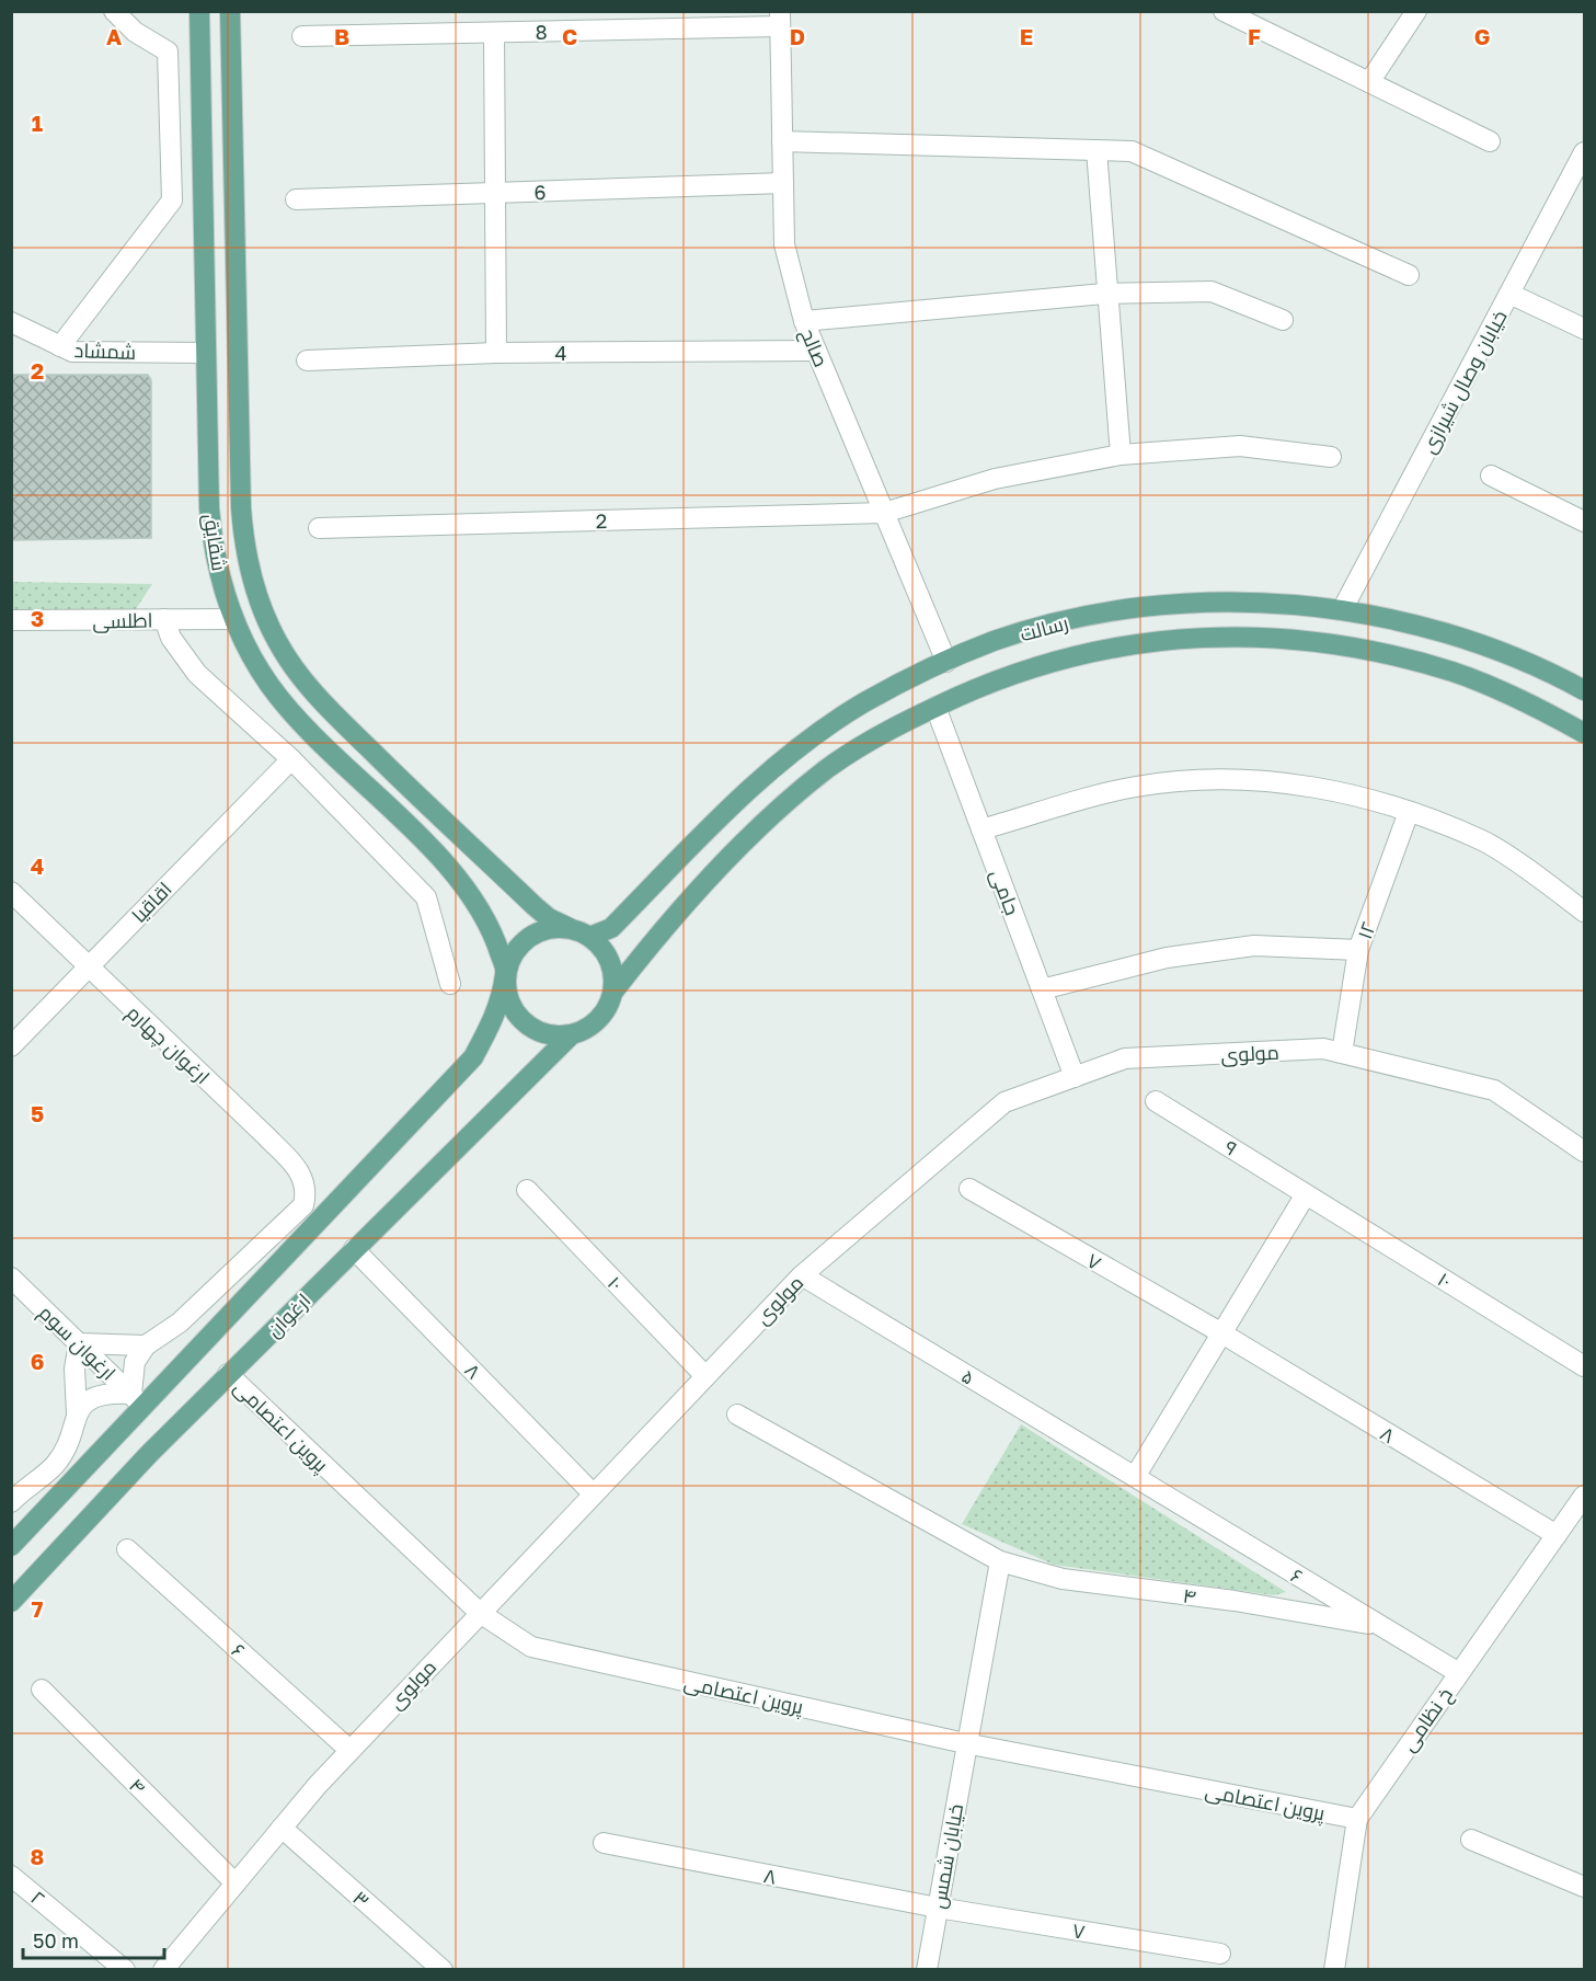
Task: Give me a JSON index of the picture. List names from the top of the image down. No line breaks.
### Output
{"streets":{"main road":["شقایق","رسالت","ارغوان"],"street":["8","6","صالح","شمشاد","4","خیابان وصال شیرازی","2","اطلسی","جامی","اقاقیا","۱۲","ارغوان چهارم","مولوی","۹","۷","۱۰","ارغوان سوم","۸","۵","پروین اعتصامی","۶","۴","خ نظامی","خیابان شمس","۲","۳"]},"crossings":[["8","صالح"],["6","صالح"],["صالح","4"],["صالح","2"],["صالح","رسالت"],["شمشاد","شقایق"],["خیابان وصال شیرازی","رسالت"],["شقایق","اطلسی"],["شقایق","رسالت"],["شقایق","ارغوان"],["رسالت","جامی"],["رسالت","ارغوان"],["جامی","مولوی"],["اقاقیا","ارغوان چهارم"],["۱۲","مولوی"],["مولوی","۱۰"],["مولوی","۸"],["مولوی","۵"],["مولوی","پروین اعتصامی"],["مولوی","۶"],["مولوی","۴"],["مولوی","۳"],["۹","۱۰"],["۷","۸"],["۷","خیابان شمس"],["ارغوان","ارغوان سوم"],["ارغوان","۸"],["ارغوان","پروین اعتصامی"],["۸","خ نظامی"],["۸","خیابان شمس"],["۵","۶"],["پروین اعتصامی","خ نظامی"],["پروین اعتصامی","خیابان شمس"],["۶","۴"],["۶","خ نظامی"],["۴","خیابان شمس"]],"scale_bar":"50 m","grid":{"columns":["A","B","C","D","E","F","G"],"rows":["1","2","3","4","5","6","7","8"]}}
